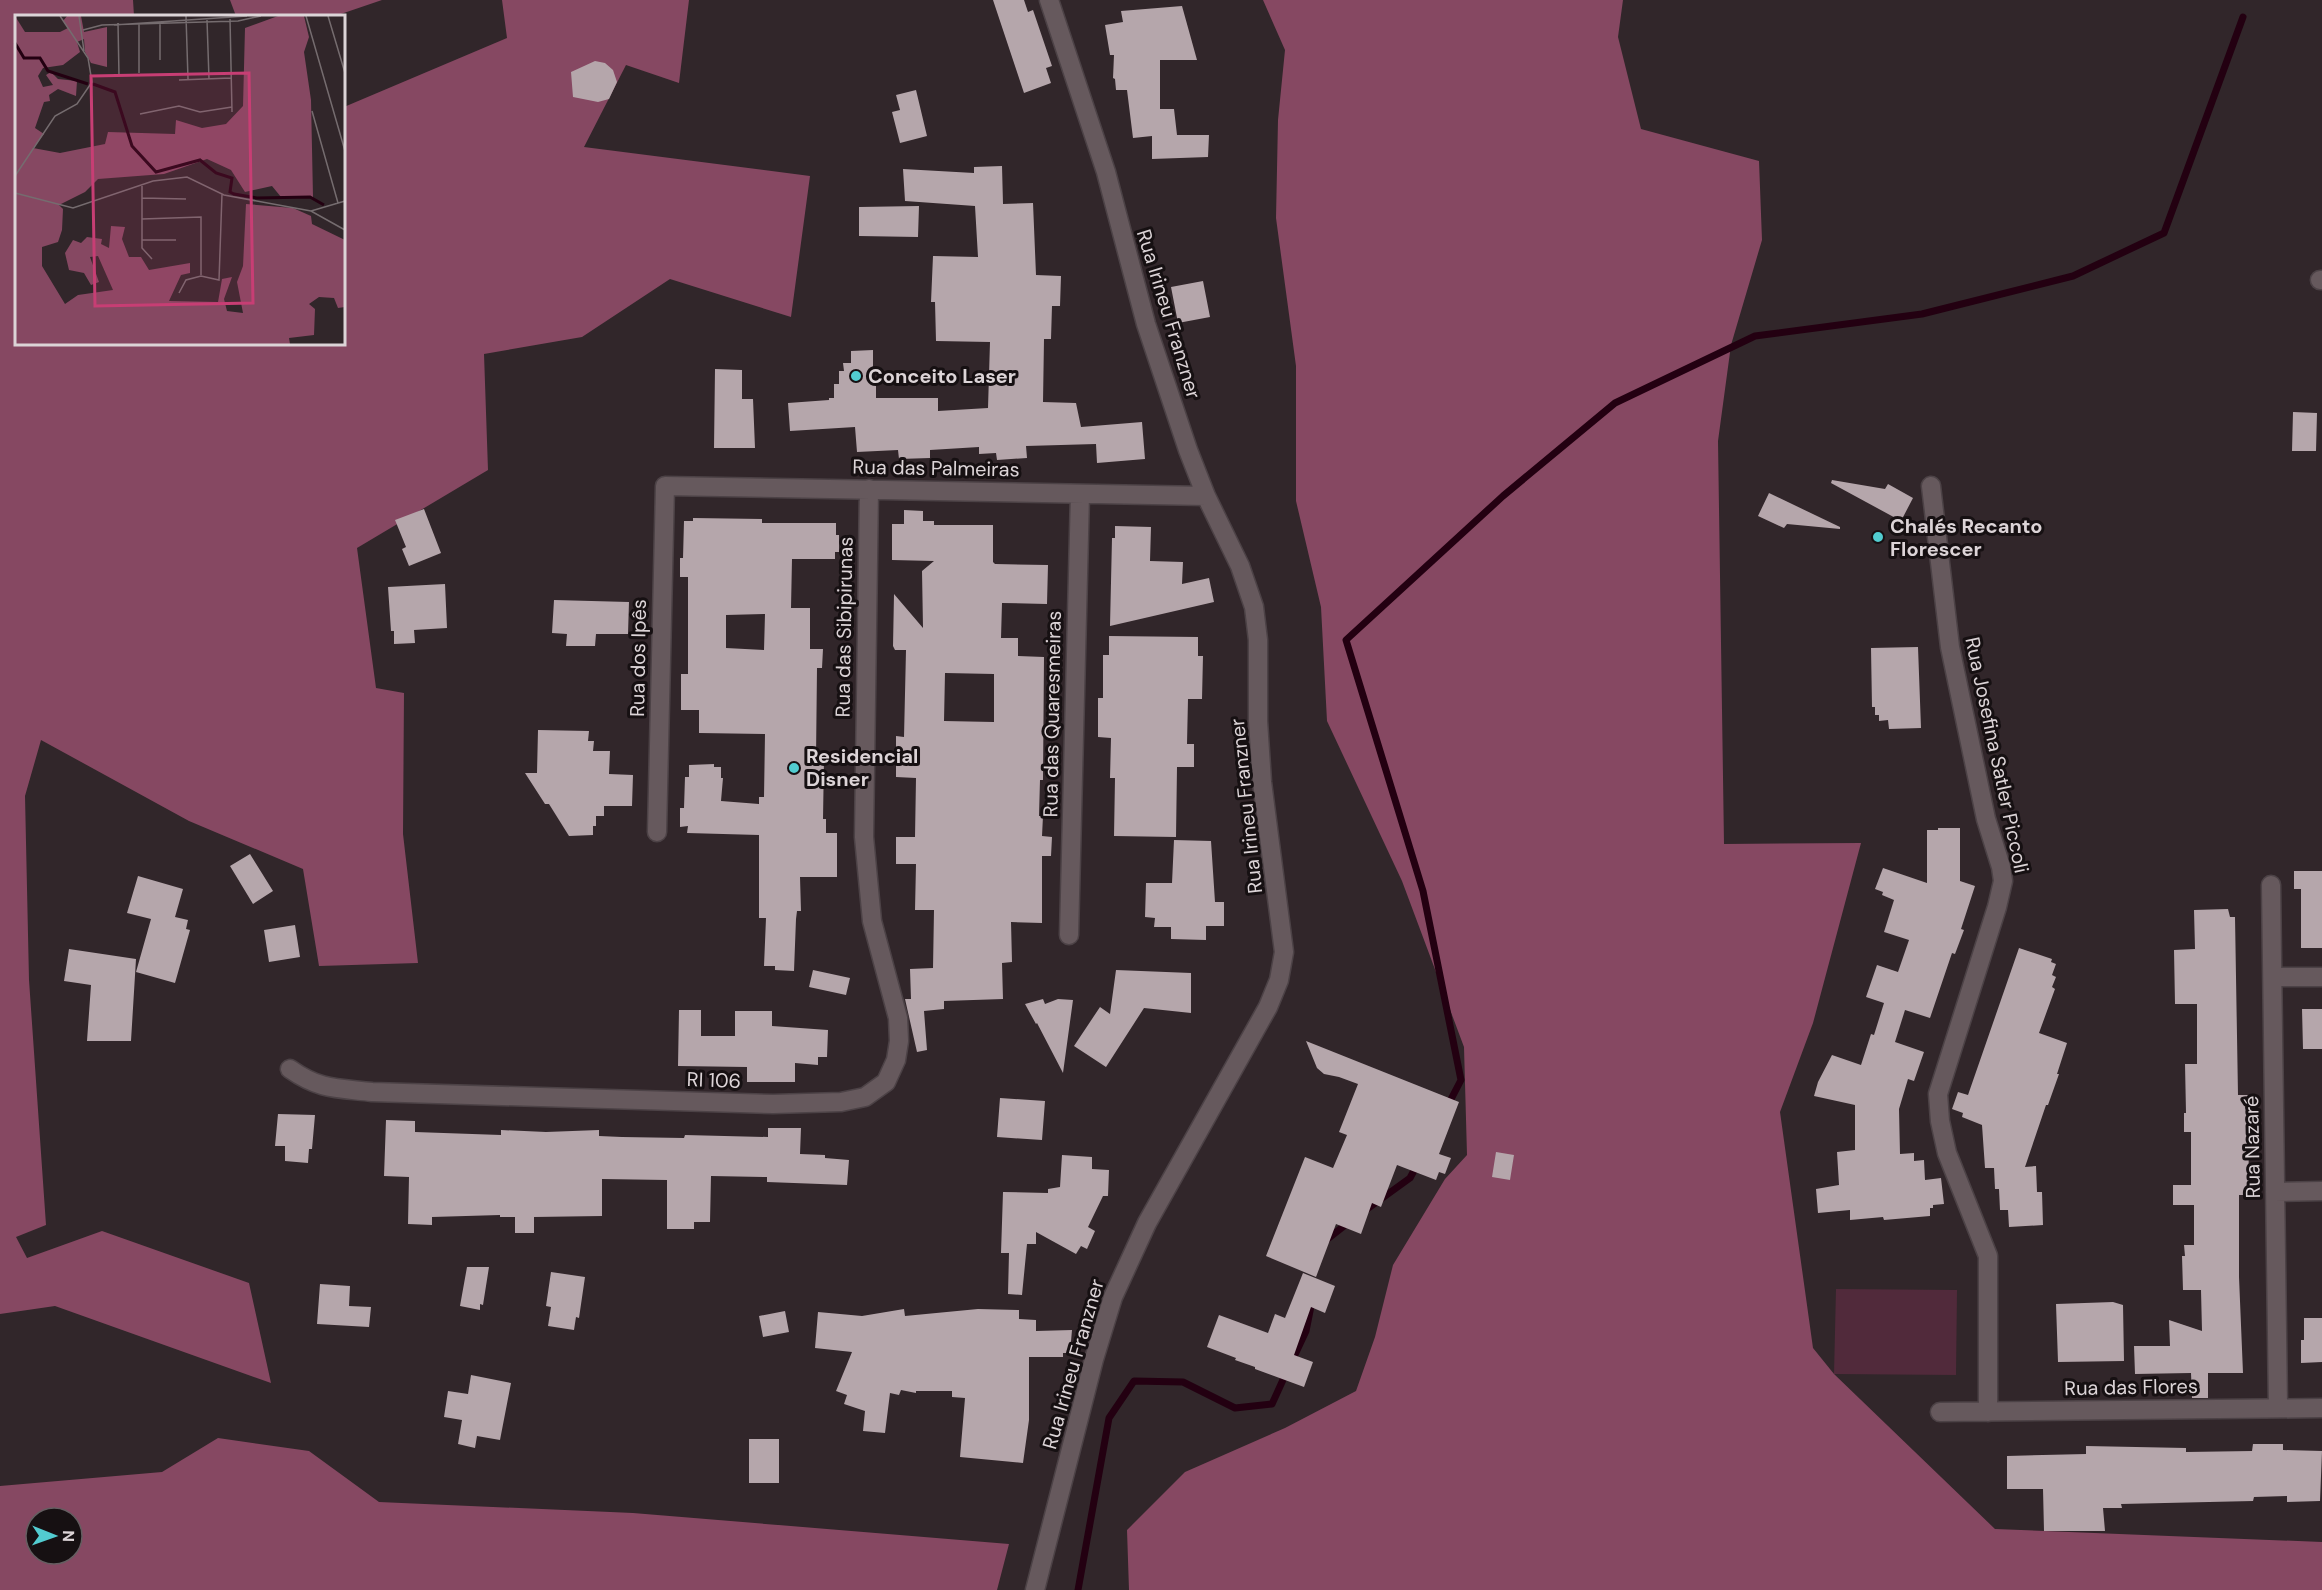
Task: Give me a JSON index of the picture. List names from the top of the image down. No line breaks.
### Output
{"streets":{"street":["Rua Irineu Franzner","Rua das Palmeiras","Rua das Sibipirunas","Rua dos Ipês","Rua das Quaresmeiras","Rua Josefina Satler Piccoli","RI 106","Rua Nazaré","Rua das Flores"]},"crossings":[["Rua Irineu Franzner","Rua das Palmeiras"],["Rua das Palmeiras","Rua das Sibipirunas"],["Rua das Palmeiras","Rua dos Ipês"],["Rua das Palmeiras","Rua das Quaresmeiras"],["Rua das Sibipirunas","RI 106"],["Rua Josefina Satler Piccoli","Rua das Flores"],["Rua Nazaré","Rua das Flores"]],"places":["Conceito Laser","Chalés Recanto Florescer","Residencial Disner"],"north":"right"}
